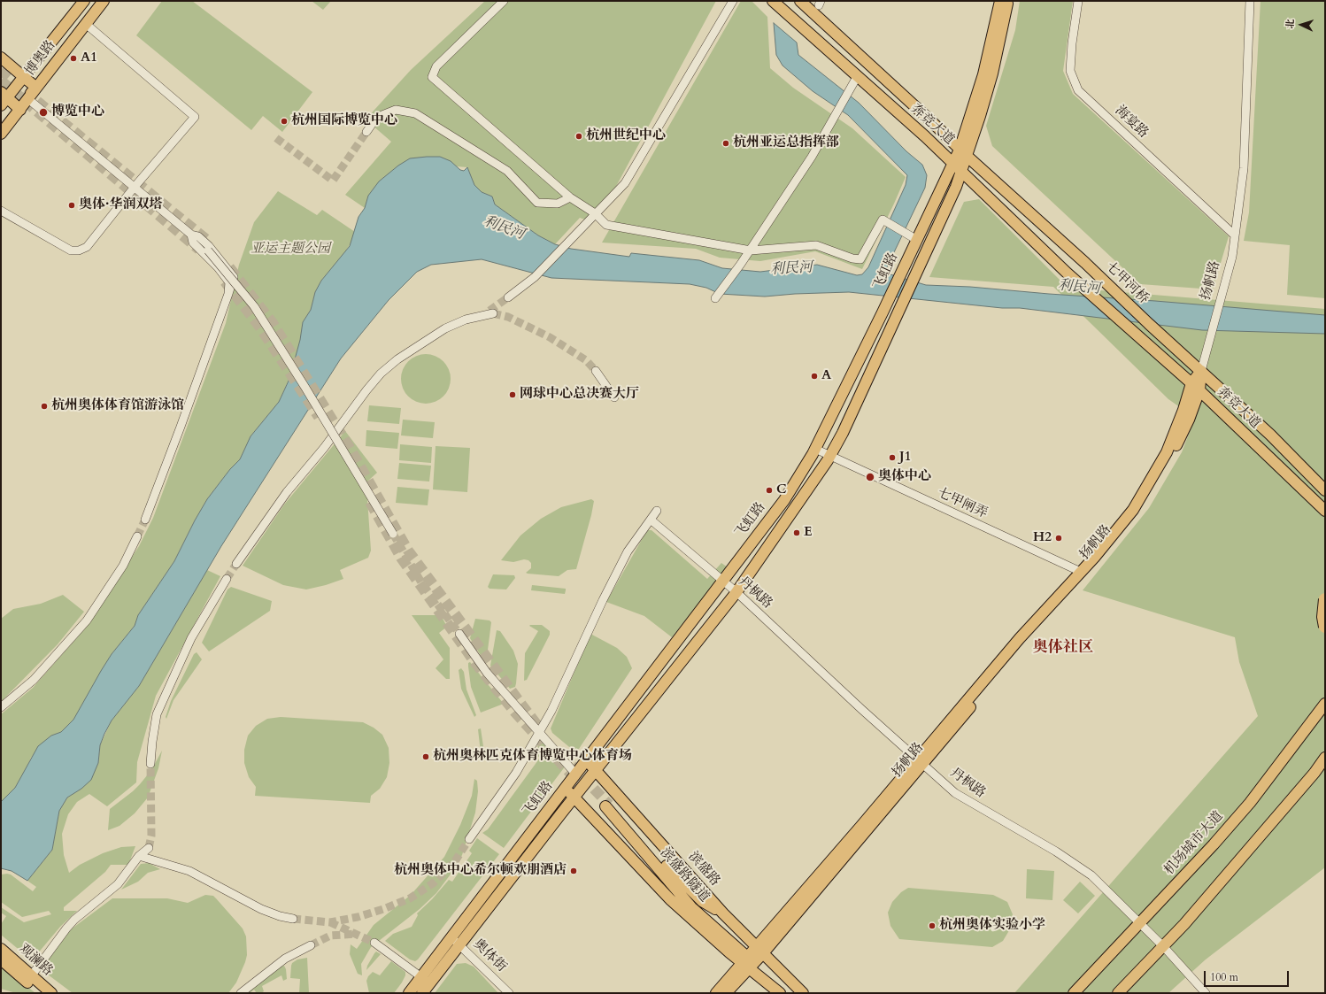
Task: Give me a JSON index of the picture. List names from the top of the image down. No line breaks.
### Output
{"streets":{"main road":["博奥路","奔竞大道","飞虹路","扬帆路","七甲河桥","机场城市大道","滨盛路","滨盛路隧道","观澜路"],"street":["海宴路","七甲闸弄","丹枫路","奥体街"]},"crossings":[["海宴路","扬帆路"],["奔竞大道","飞虹路"],["奔竞大道","扬帆路"],["奔竞大道","七甲河桥"],["飞虹路","七甲闸弄"],["飞虹路","丹枫路"],["飞虹路","滨盛路"],["飞虹路","奥体街"],["扬帆路","丹枫路"],["扬帆路","滨盛路"],["扬帆路","滨盛路隧道"],["丹枫路","机场城市大道"],["滨盛路","滨盛路隧道"]],"districts":["奥体社区"],"water":["利民河"],"parks":["亚运主题公园"],"places":["A1","博览中心","杭州国际博览中心","杭州世纪中心","杭州亚运总指挥部","奥体·华润双塔","A","网球中心总决赛大厅","杭州奥体体育馆游泳馆","J1","奥体中心","C","E","H2","杭州奥林匹克体育博览中心体育场","杭州奥体中心希尔顿欢朋酒店","杭州奥体实验小学"],"scale_bar":"100 m","north":"left"}
